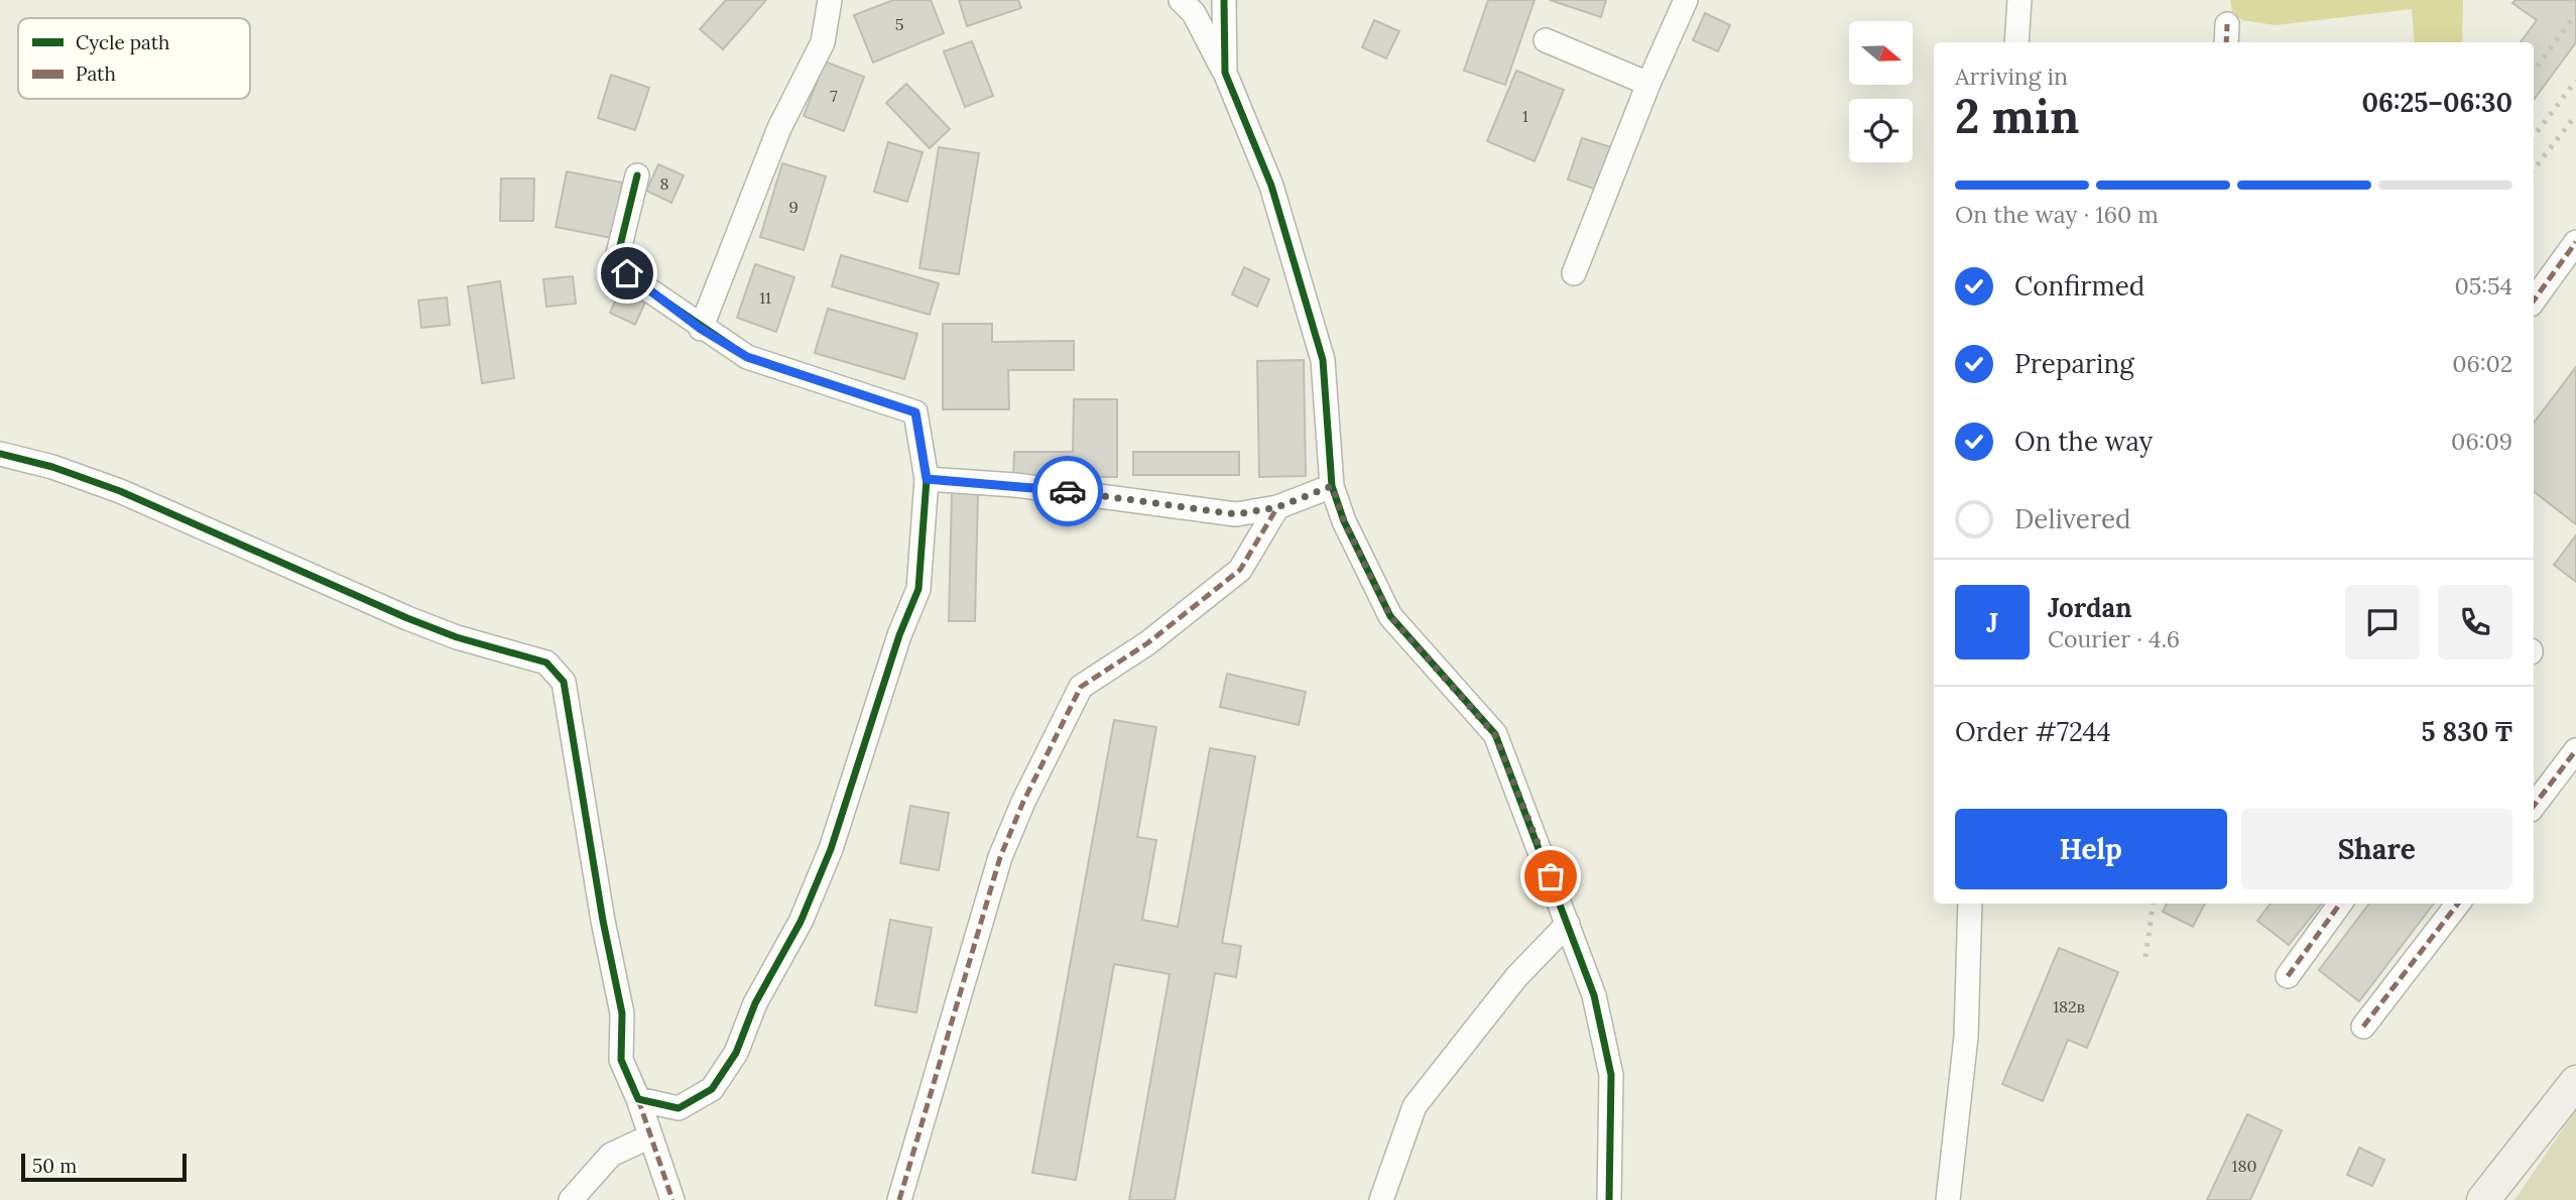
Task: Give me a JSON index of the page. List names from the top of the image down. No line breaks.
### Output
{"house_numbers":["5","7","1","8","9","11","182в","180"],"legend":["Cycle path","Path"],"scale_bar":"50 m","north":"right","page":{"heading":["2 min","Arriving in","06:25–06:30"],"panel":["Jordan","Courier · 4.6","Order #7244","5 830 ₸"],"bar":"On the way · 160 m","list":[["Confirmed","05:54"],["Preparing","06:02"],["On the way","06:09"],"Delivered"],"round":"J","buttons":["Help","Share"],"scale":"50 m"}}
